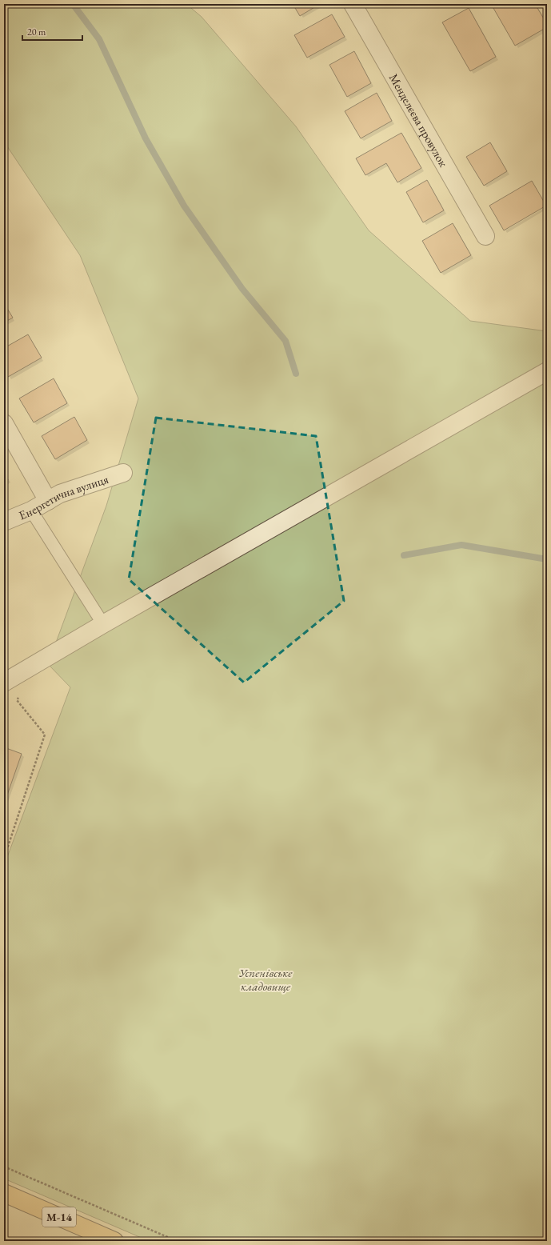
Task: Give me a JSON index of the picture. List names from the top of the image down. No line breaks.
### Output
{"streets":{"highway":["М-14"],"street":["Менделєєва провулок","Енергетична вулиця"]},"parks":["Успенівське кладовище"],"scale_bar":"20 m"}
